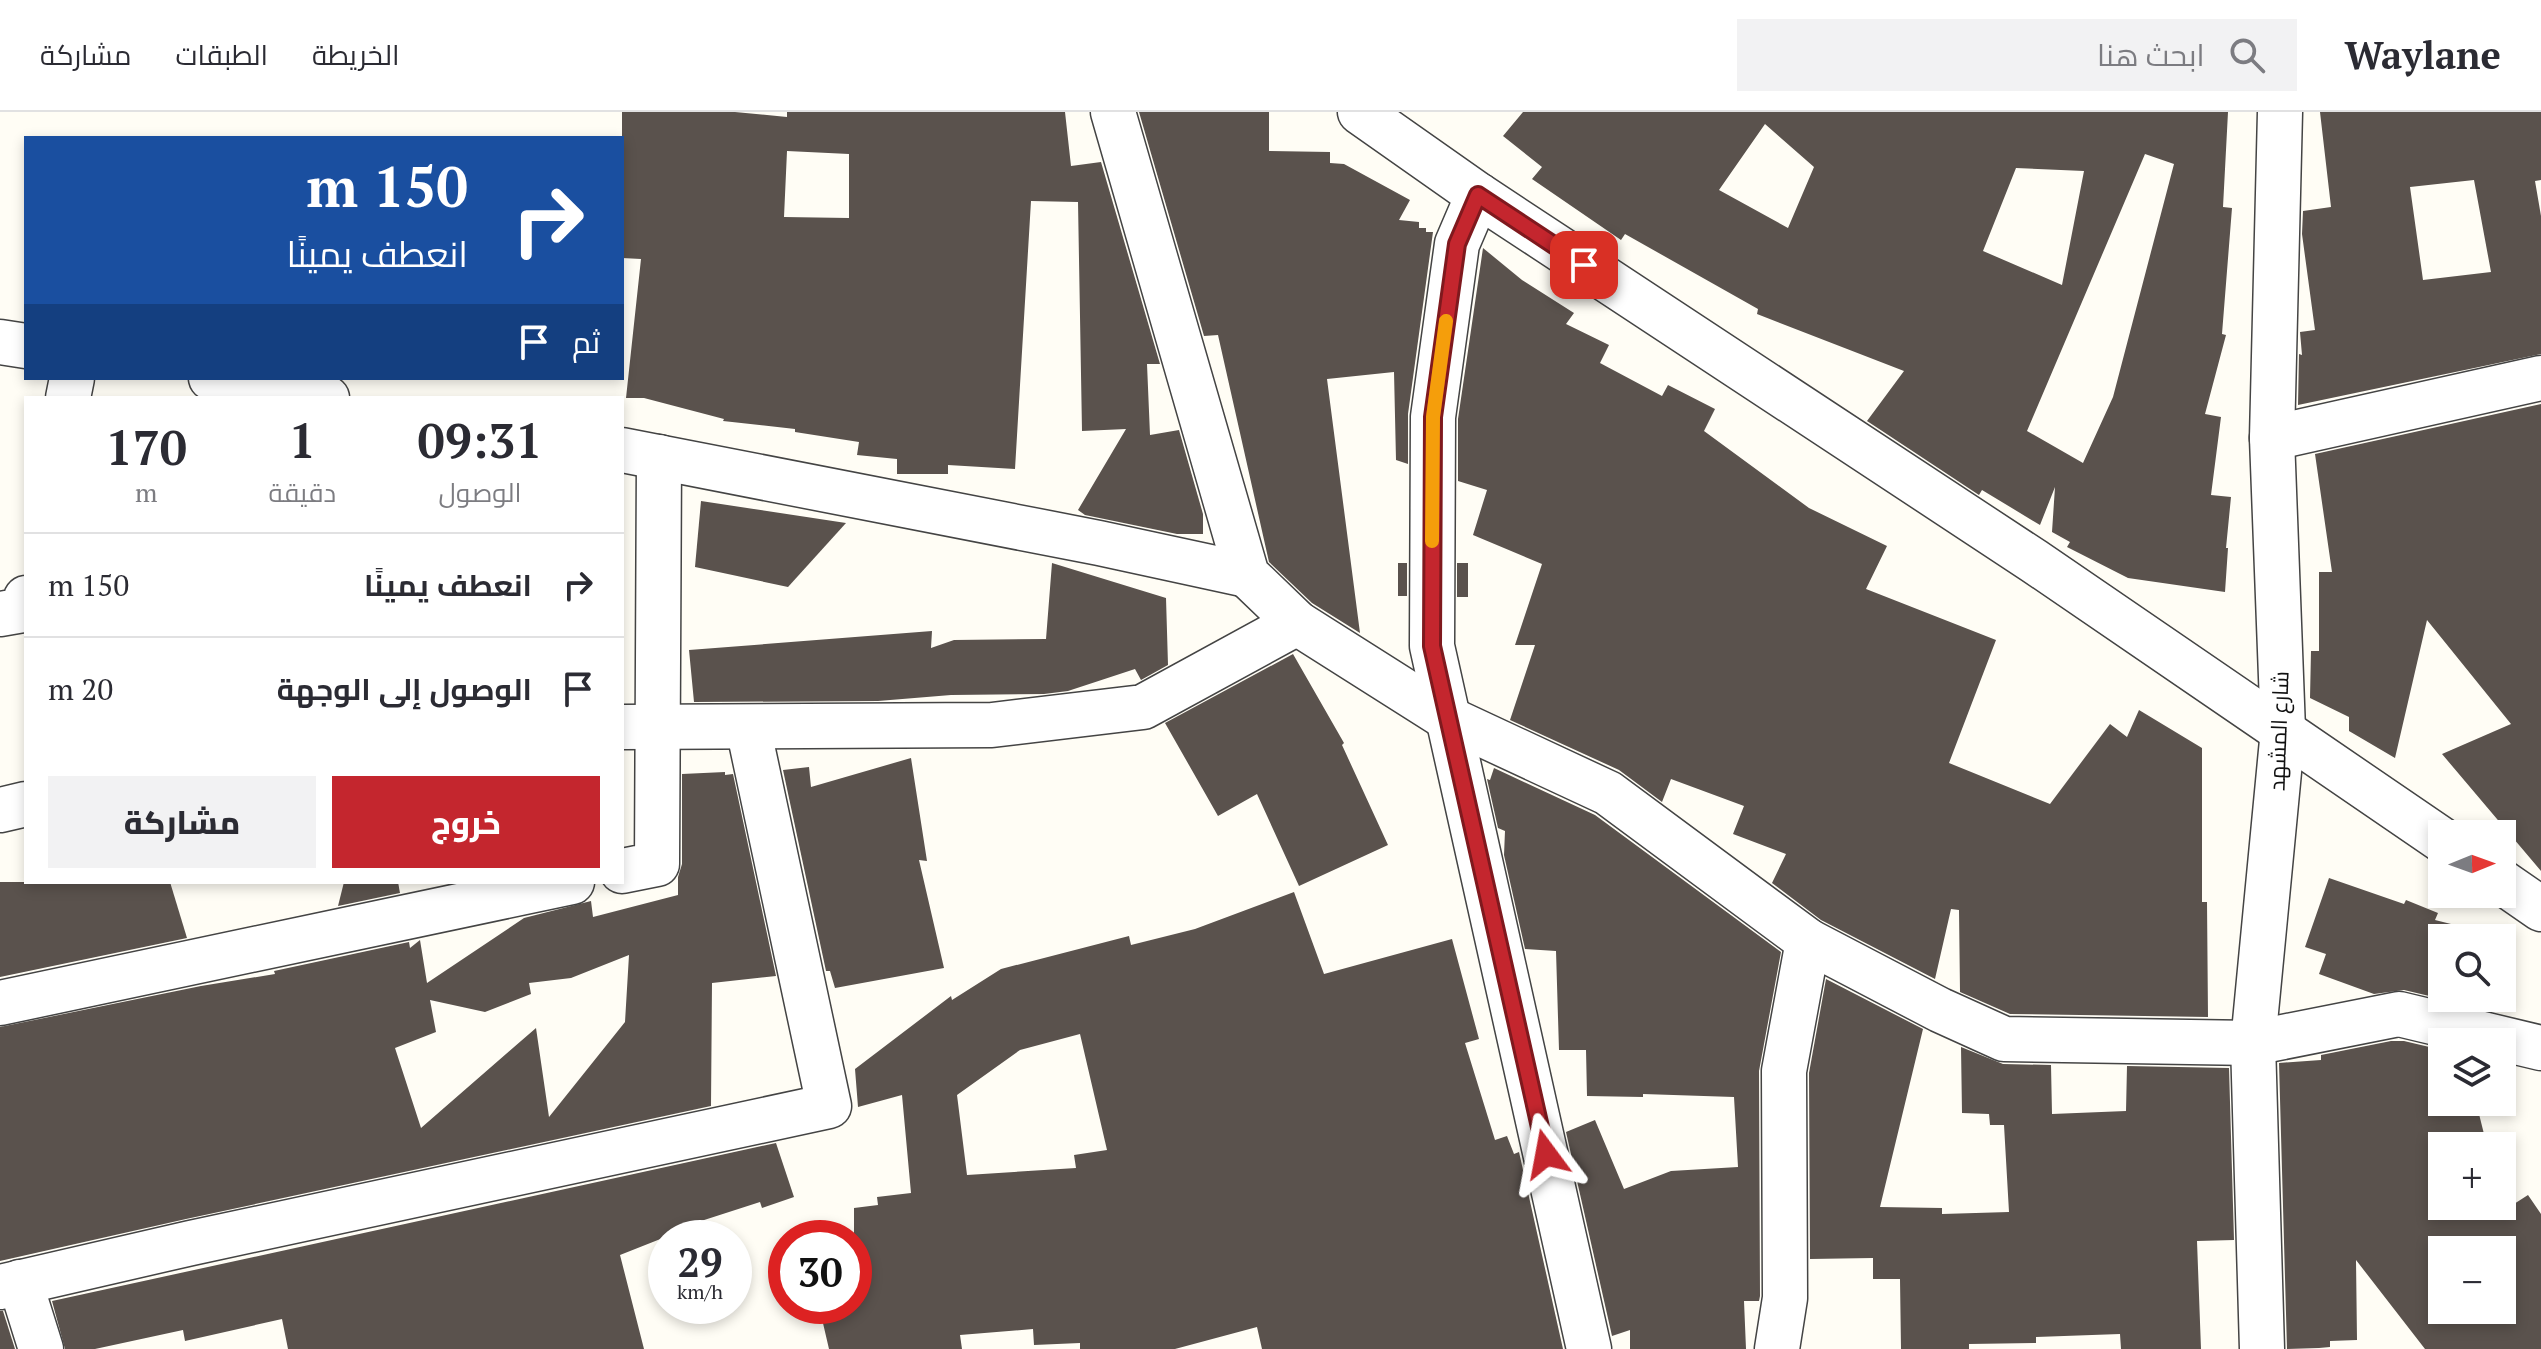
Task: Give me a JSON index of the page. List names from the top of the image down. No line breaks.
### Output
{"streets":{"street":["شارع المشهد"]},"north":"right","page":{"header":"Waylane","search":"ابحث هنا","nav":["الخريطة","الطبقات","مشاركة"],"turn":["150 m","انعطف يمينًا"],"then":"ثم","eta":["09:31","الوصول","1","دقيقة","170","m"],"list":[{"name":"انعطف يمينًا","value":"150 m"},{"name":"الوصول إلى الوجهة","value":"20 m"}],"buttons":["خروج","مشاركة"],"map_buttons":["+","−"],"speed":"29 km/h","limit":"30"}}
